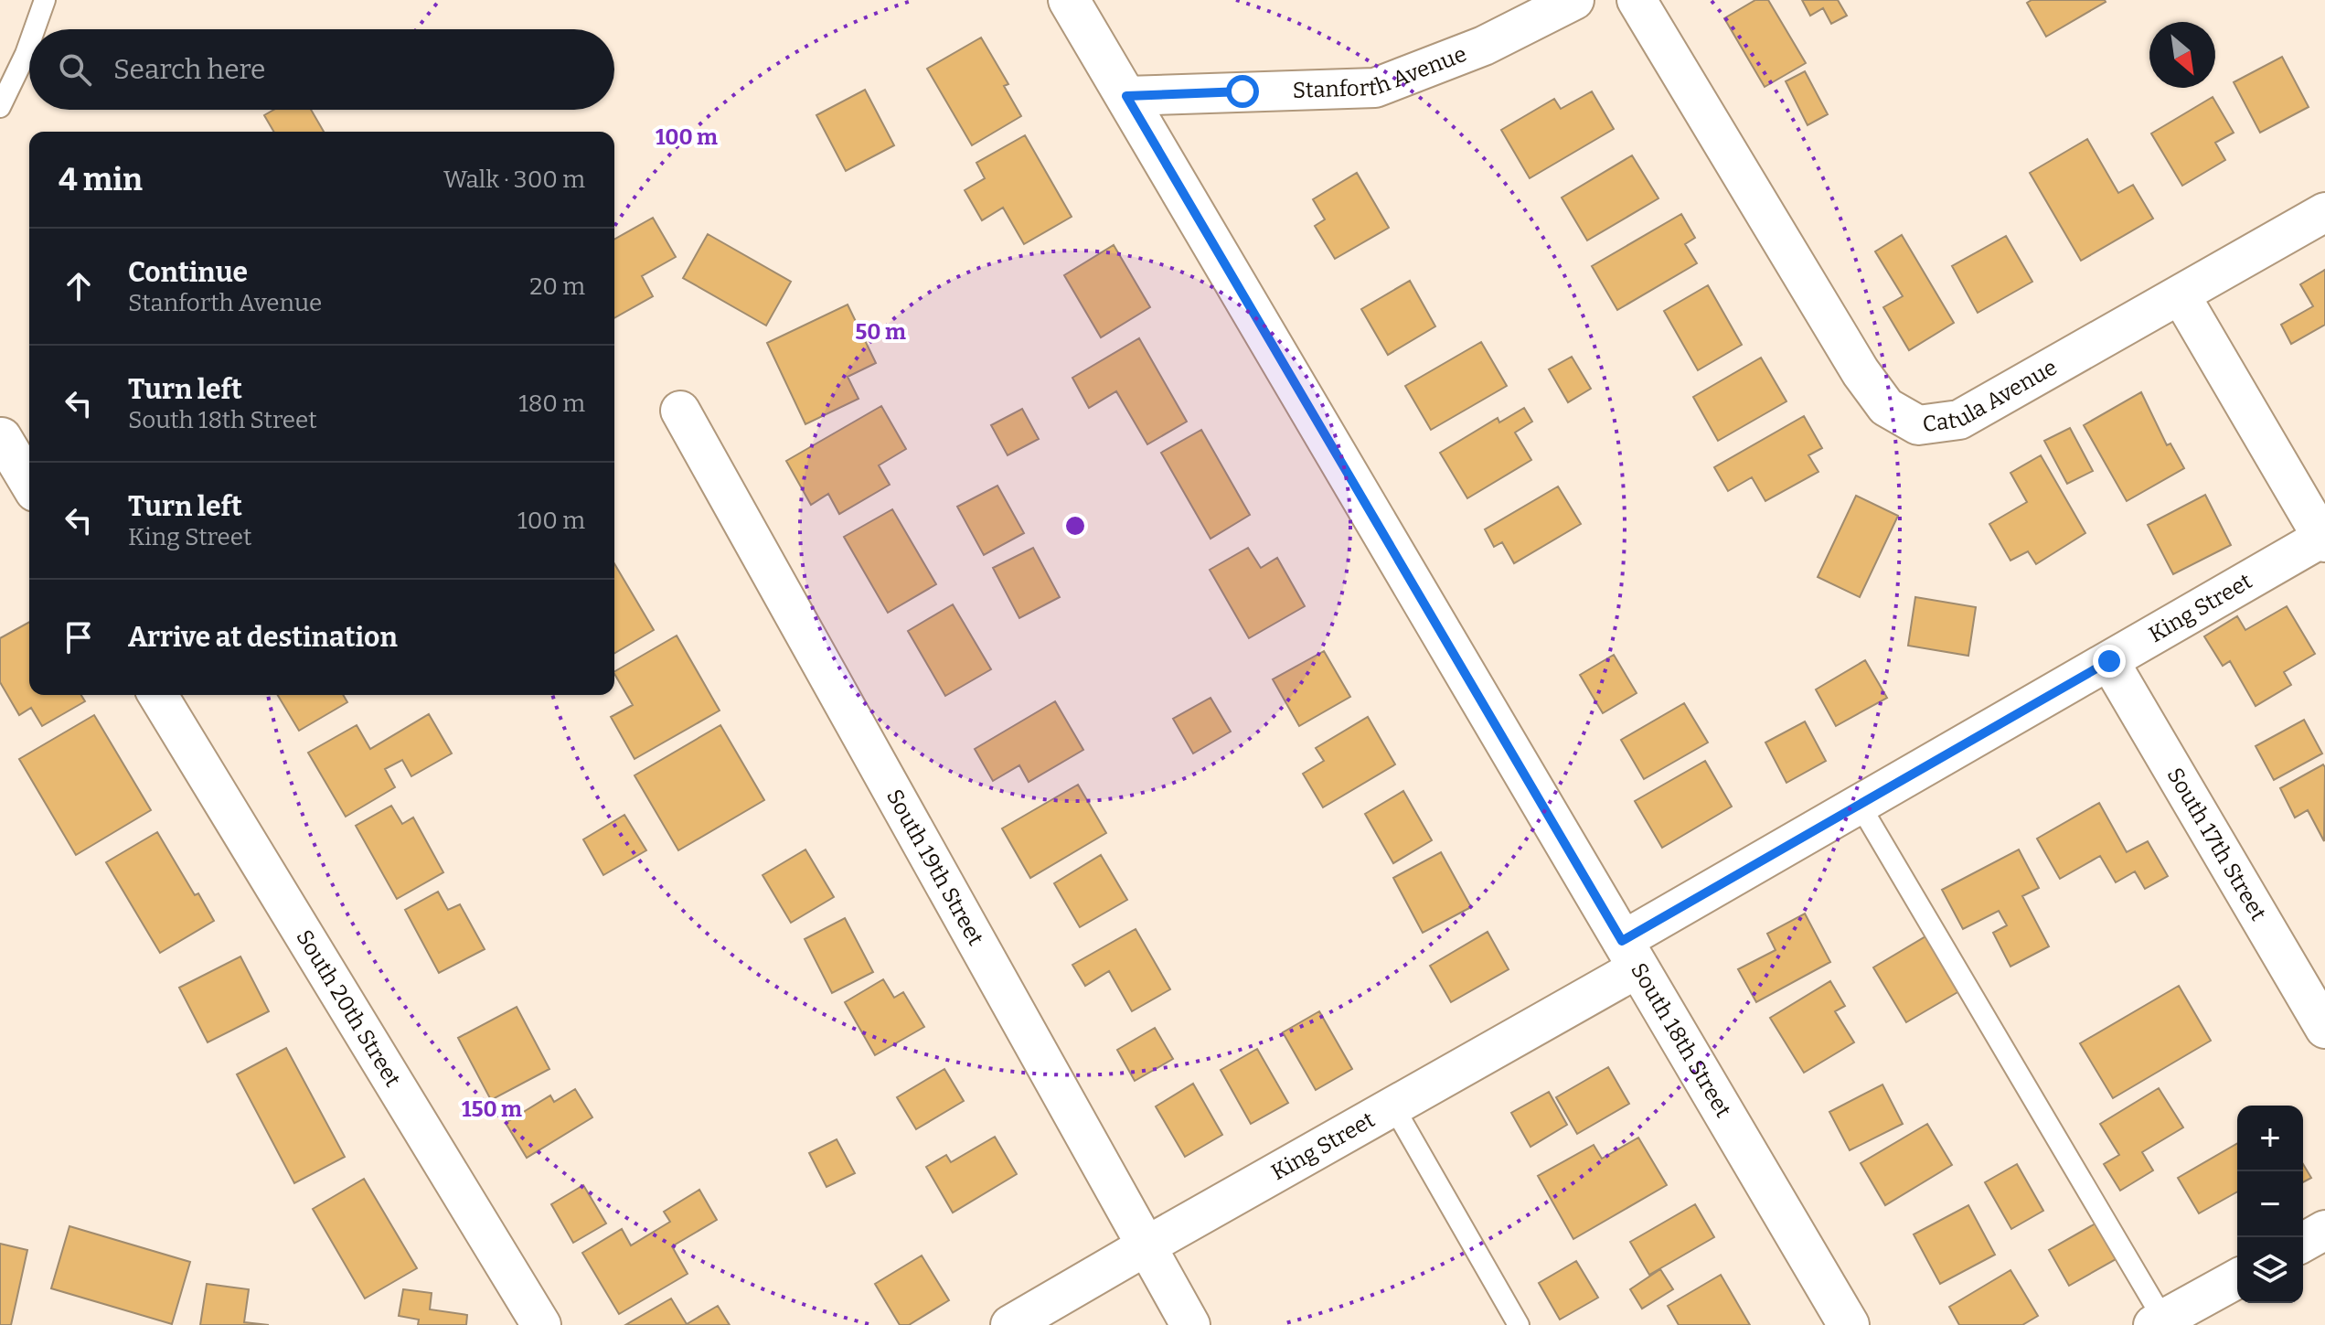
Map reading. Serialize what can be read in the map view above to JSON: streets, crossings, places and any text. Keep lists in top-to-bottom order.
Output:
{
  "streets": {
    "main road": ["South 18th Street"],
    "street": [
      "Stanforth Avenue",
      "Catula Avenue",
      "King Street",
      "South 17th Street",
      "South 19th Street",
      "South 20th Street"
    ]
  },
  "crossings": [
    ["Stanforth Avenue", "South 18th Street"],
    ["King Street", "South 17th Street"],
    ["King Street", "South 19th Street"],
    ["King Street", "South 18th Street"]
  ],
  "north": "bottom right",
  "page": {
    "search": "Search here",
    "heading": ["4 min", "Walk · 300 m"],
    "list": [
      ["Continue", "Stanforth Avenue", "20 m"],
      ["Turn left", "South 18th Street", "180 m"],
      ["Turn left", "King Street", "100 m"],
      "Arrive at destination"
    ],
    "map_buttons": ["+", "−"]
  },
  "rings": ["100 m", "50 m", "150 m"]
}
